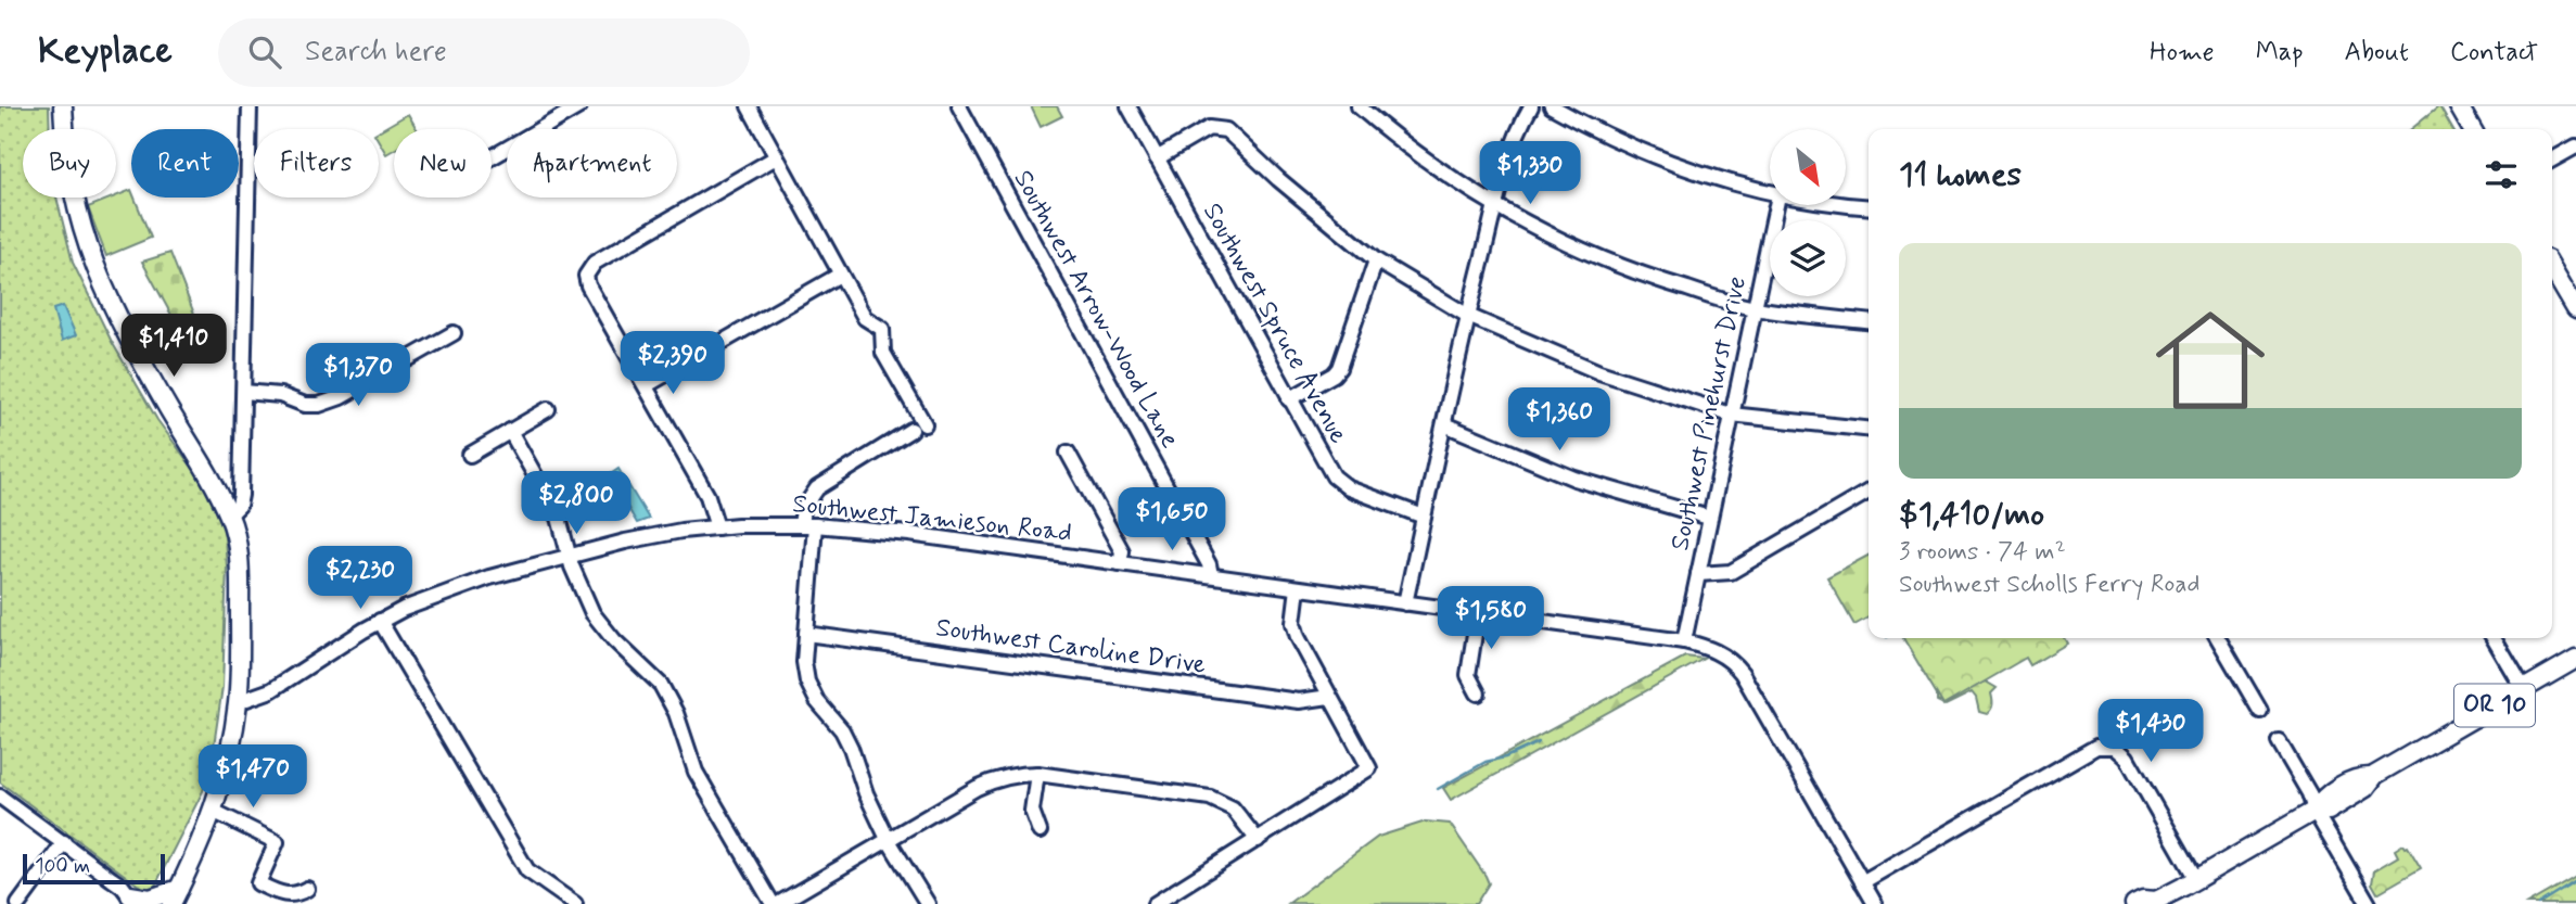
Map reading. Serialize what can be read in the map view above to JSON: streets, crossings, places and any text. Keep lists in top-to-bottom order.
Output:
{
  "streets": {
    "main road": ["OR 10"],
    "street": [
      "Southwest Arrow-Wood Lane",
      "Southwest Spruce Avenue",
      "Southwest Pinehurst Drive",
      "Southwest Jamieson Road",
      "Southwest Caroline Drive"
    ]
  },
  "crossings": [
    ["Southwest Arrow-Wood Lane", "Southwest Jamieson Road"],
    ["Southwest Pinehurst Drive", "Southwest Jamieson Road"]
  ],
  "scale_bar": "100 m",
  "north": "bottom right",
  "page": {
    "header": "Keyplace",
    "search": "Search here",
    "nav": [
      "Home",
      "Map",
      "About",
      "Contact"
    ],
    "chip": [
      "Buy",
      "Rent",
      "Filters",
      "New",
      "Apartment"
    ],
    "heading": "11 homes",
    "price": [
      "$1,330",
      "$1,410",
      "$2,390",
      "$1,370",
      "$1,360",
      "$2,800",
      "$1,650",
      "$2,230",
      "$1,580",
      "$1,430",
      "$1,470"
    ],
    "list": [
      {
        "name": "$1,410/mo",
        "note": "3 rooms · 74 m² · Southwest Scholls Ferry Road"
      }
    ],
    "scale": "100 m"
  }
}
